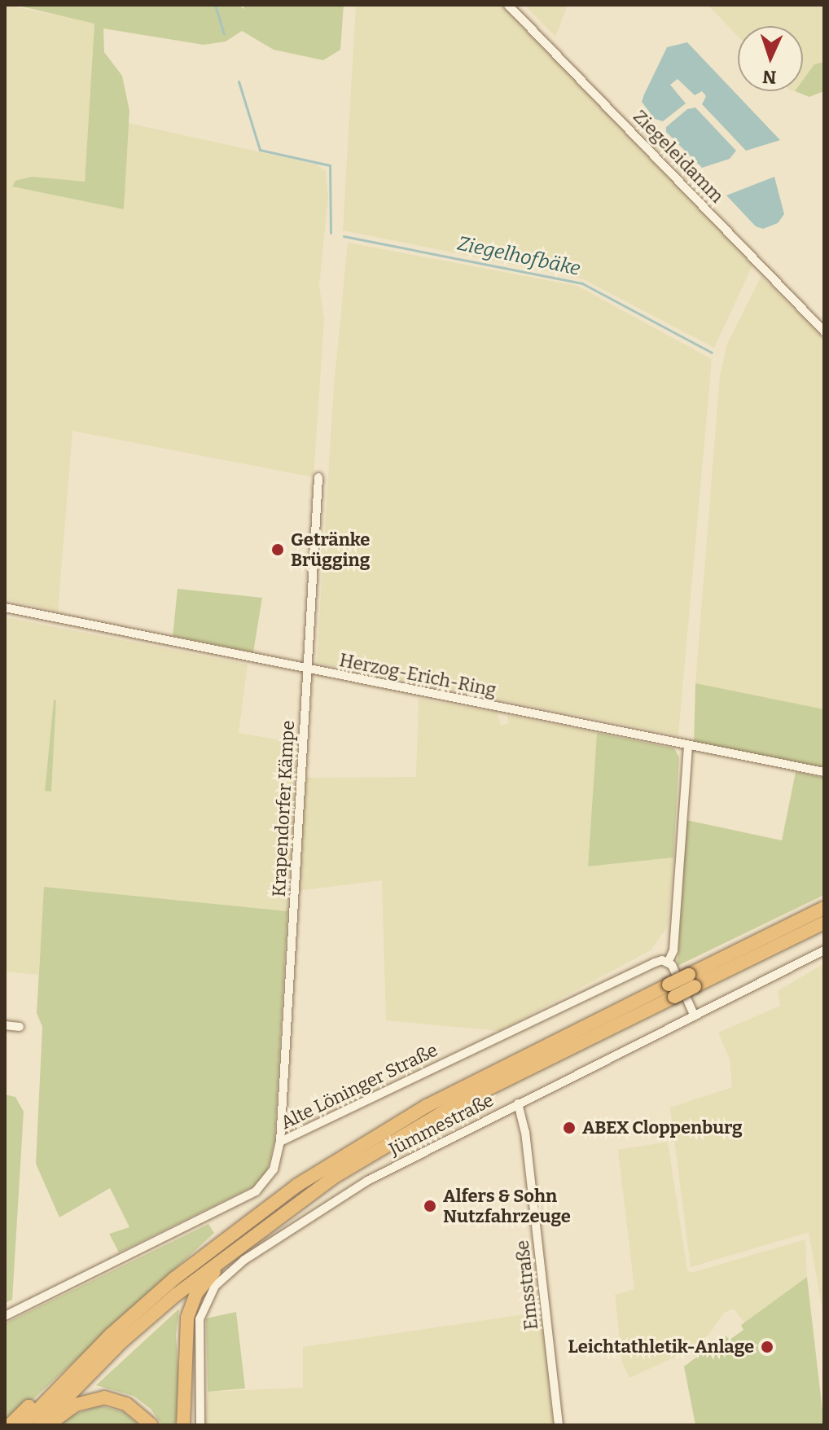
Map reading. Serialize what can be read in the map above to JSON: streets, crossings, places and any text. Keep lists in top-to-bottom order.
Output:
{
  "streets": {
    "street": [
      "Ziegeleidamm",
      "Herzog-Erich-Ring",
      "Krapendorfer Kämpe",
      "Alte Löninger Straße",
      "Jümmestraße",
      "Emsstraße"
    ]
  },
  "crossings": [
    ["Herzog-Erich-Ring", "Krapendorfer Kämpe"],
    ["Krapendorfer Kämpe", "Alte Löninger Straße"],
    ["Jümmestraße", "Emsstraße"]
  ],
  "water": ["Ziegelhofbäke"],
  "places": [
    "Getränke Brügging",
    "ABEX Cloppenburg",
    "Alfers & Sohn Nutzfahrzeuge",
    "Leichtathletik-Anlage"
  ],
  "north": "bottom"
}
